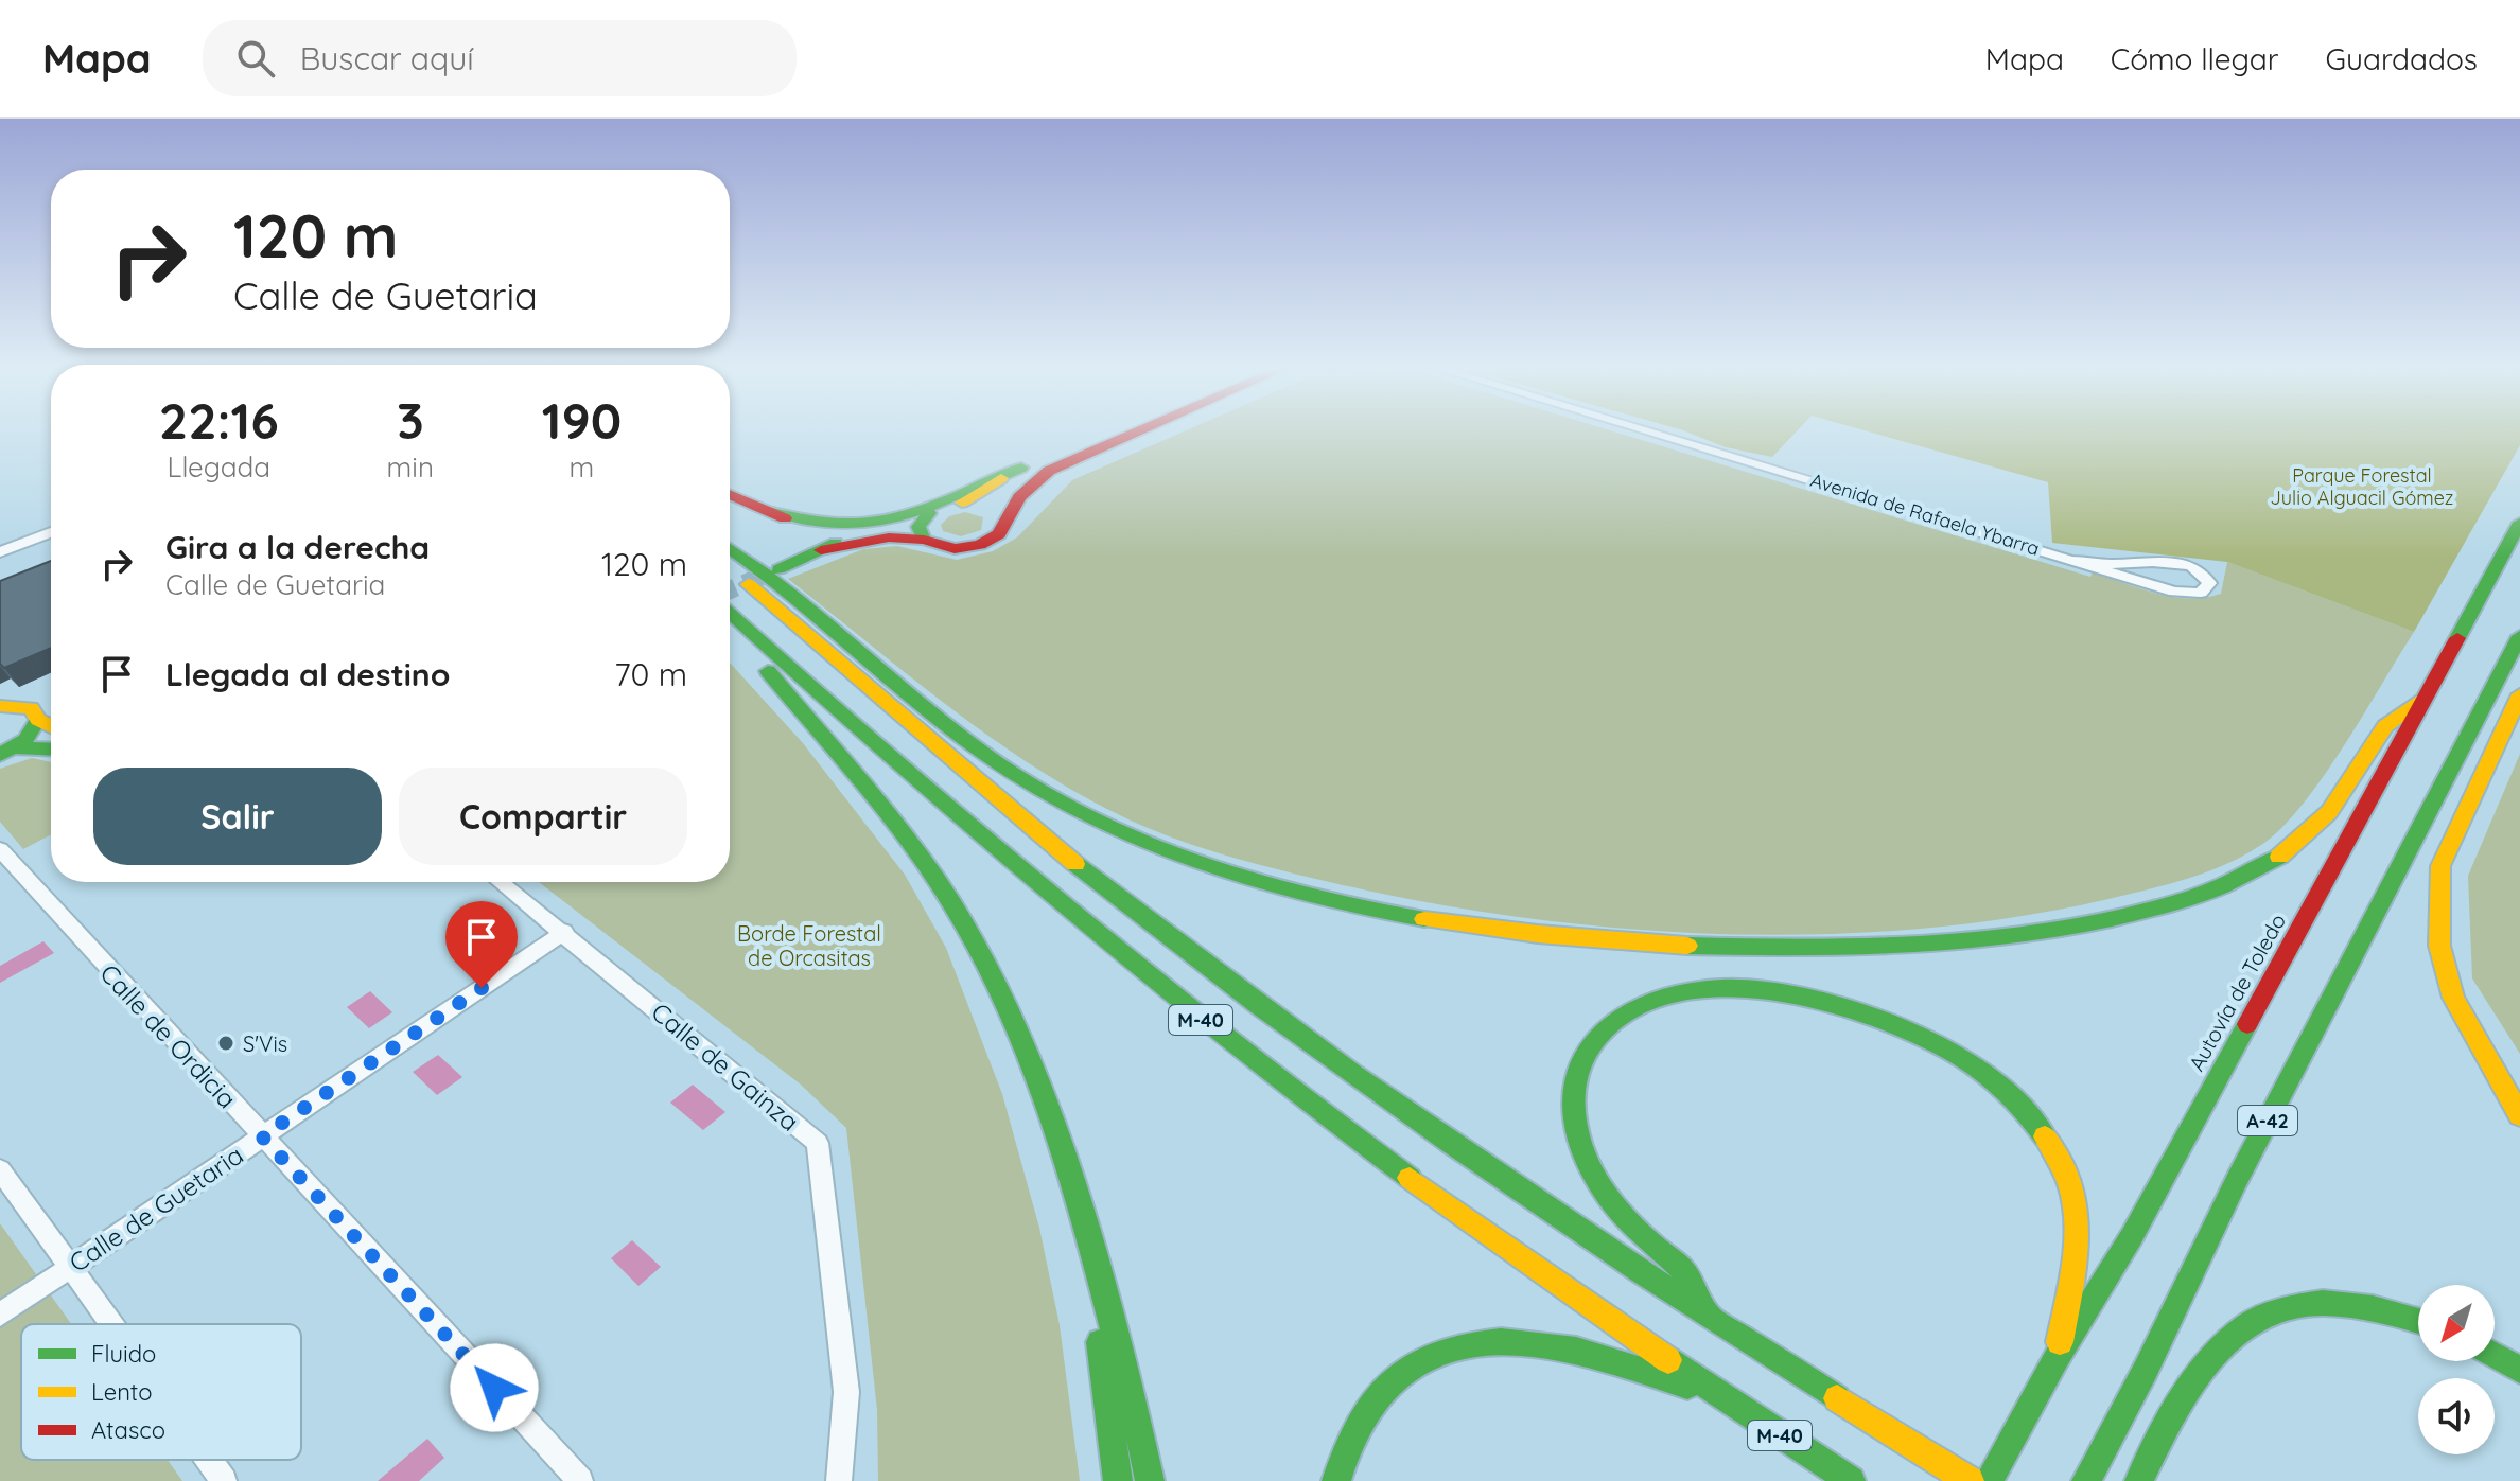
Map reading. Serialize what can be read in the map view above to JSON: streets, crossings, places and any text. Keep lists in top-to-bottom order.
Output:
{
  "streets": {
    "main road": ["Autovía de Toledo", "M-40", "A-42"],
    "street": [
      "Avenida de Rafaela Ybarra",
      "Calle de Ordicia",
      "Calle de Gainza",
      "Calle de Guetaria"
    ]
  },
  "crossings": [
    ["Calle de Ordicia", "Calle de Guetaria"],
    ["Calle de Gainza", "Calle de Guetaria"]
  ],
  "parks": ["Parque Forestal Julio Alguacil Gómez", "Borde Forestal de Orcasitas"],
  "places": ["S'Vis"],
  "legend": ["Fluido", "Lento", "Atasco"],
  "north": "bottom left",
  "page": {
    "header": "Mapa",
    "search": "Buscar aquí",
    "nav": ["Mapa", "Cómo llegar", "Guardados"],
    "turn": ["120 m", "Calle de Guetaria"],
    "eta": [
      "22:16",
      "Llegada",
      "3",
      "min",
      "190",
      "m"
    ],
    "list": [
      {
        "name": "Gira a la derecha",
        "note": "Calle de Guetaria",
        "value": "120 m"
      },
      {
        "name": "Llegada al destino",
        "value": "70 m"
      }
    ],
    "buttons": ["Salir", "Compartir"]
  }
}
